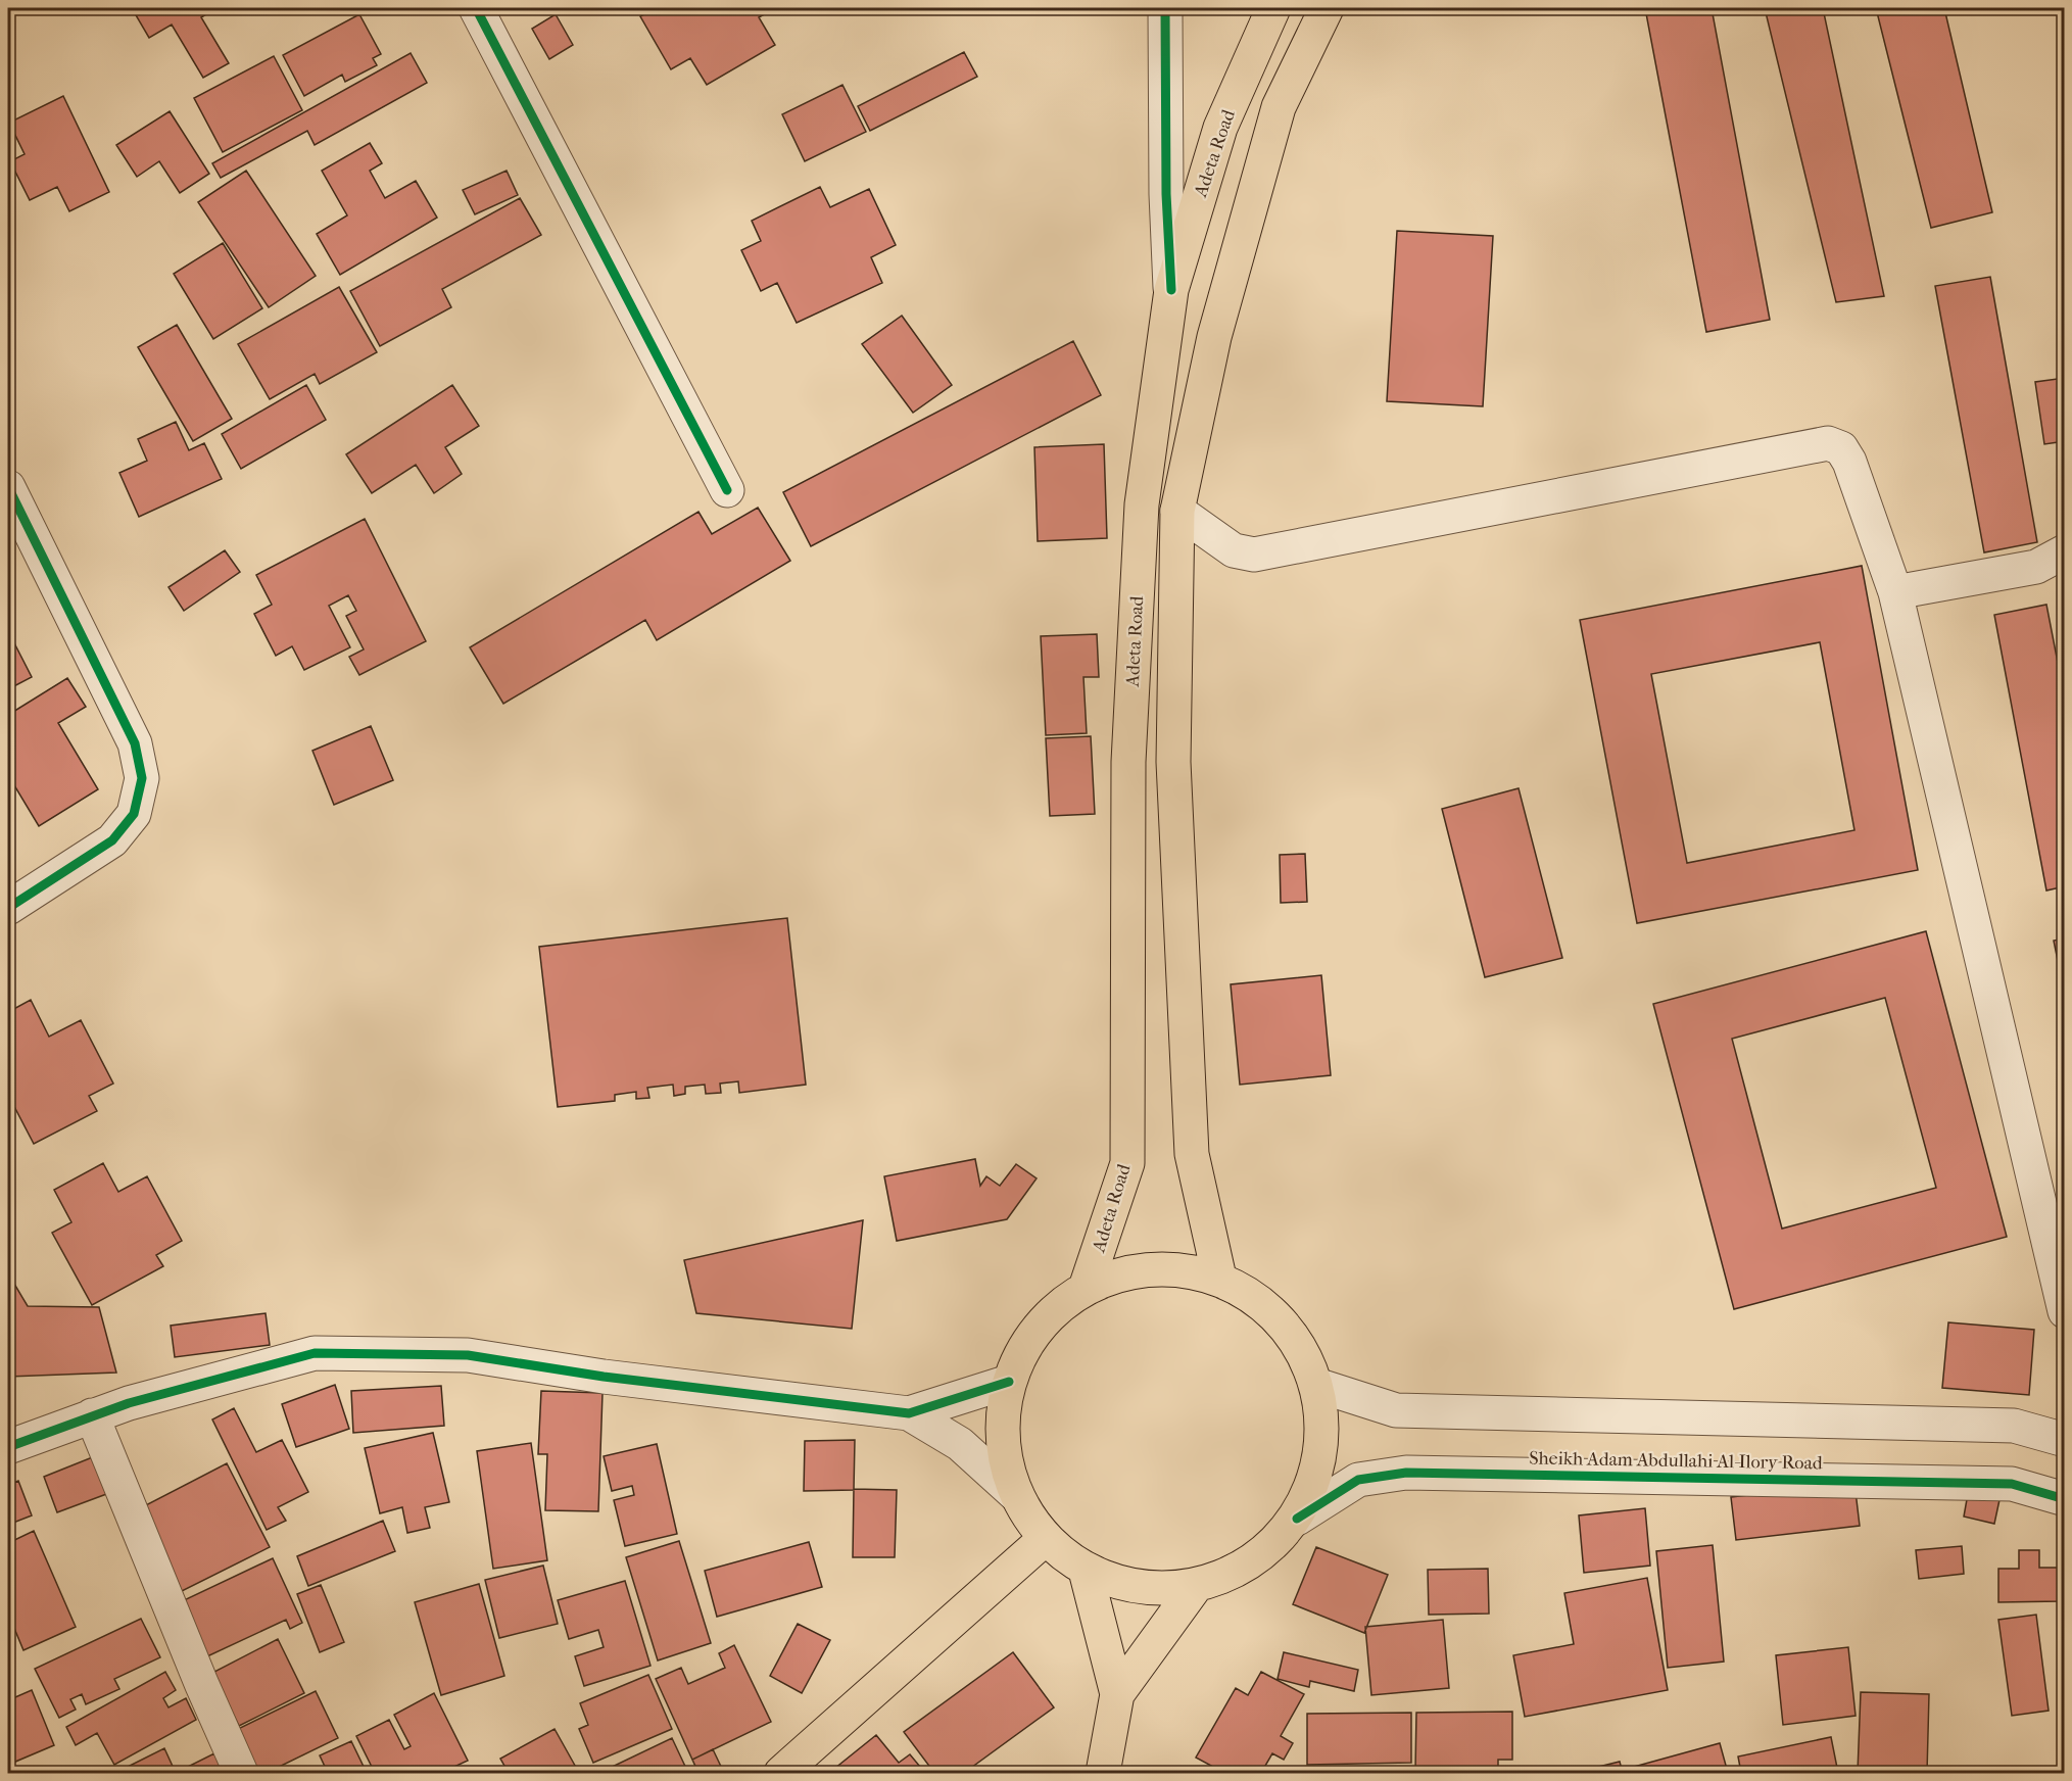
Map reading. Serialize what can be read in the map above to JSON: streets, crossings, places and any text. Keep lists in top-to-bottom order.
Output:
{
  "streets": {
    "main road": ["Adeta Road"],
    "street": ["Sheikh Adam Abdullahi Al-Ilory Road"]
  }
}
